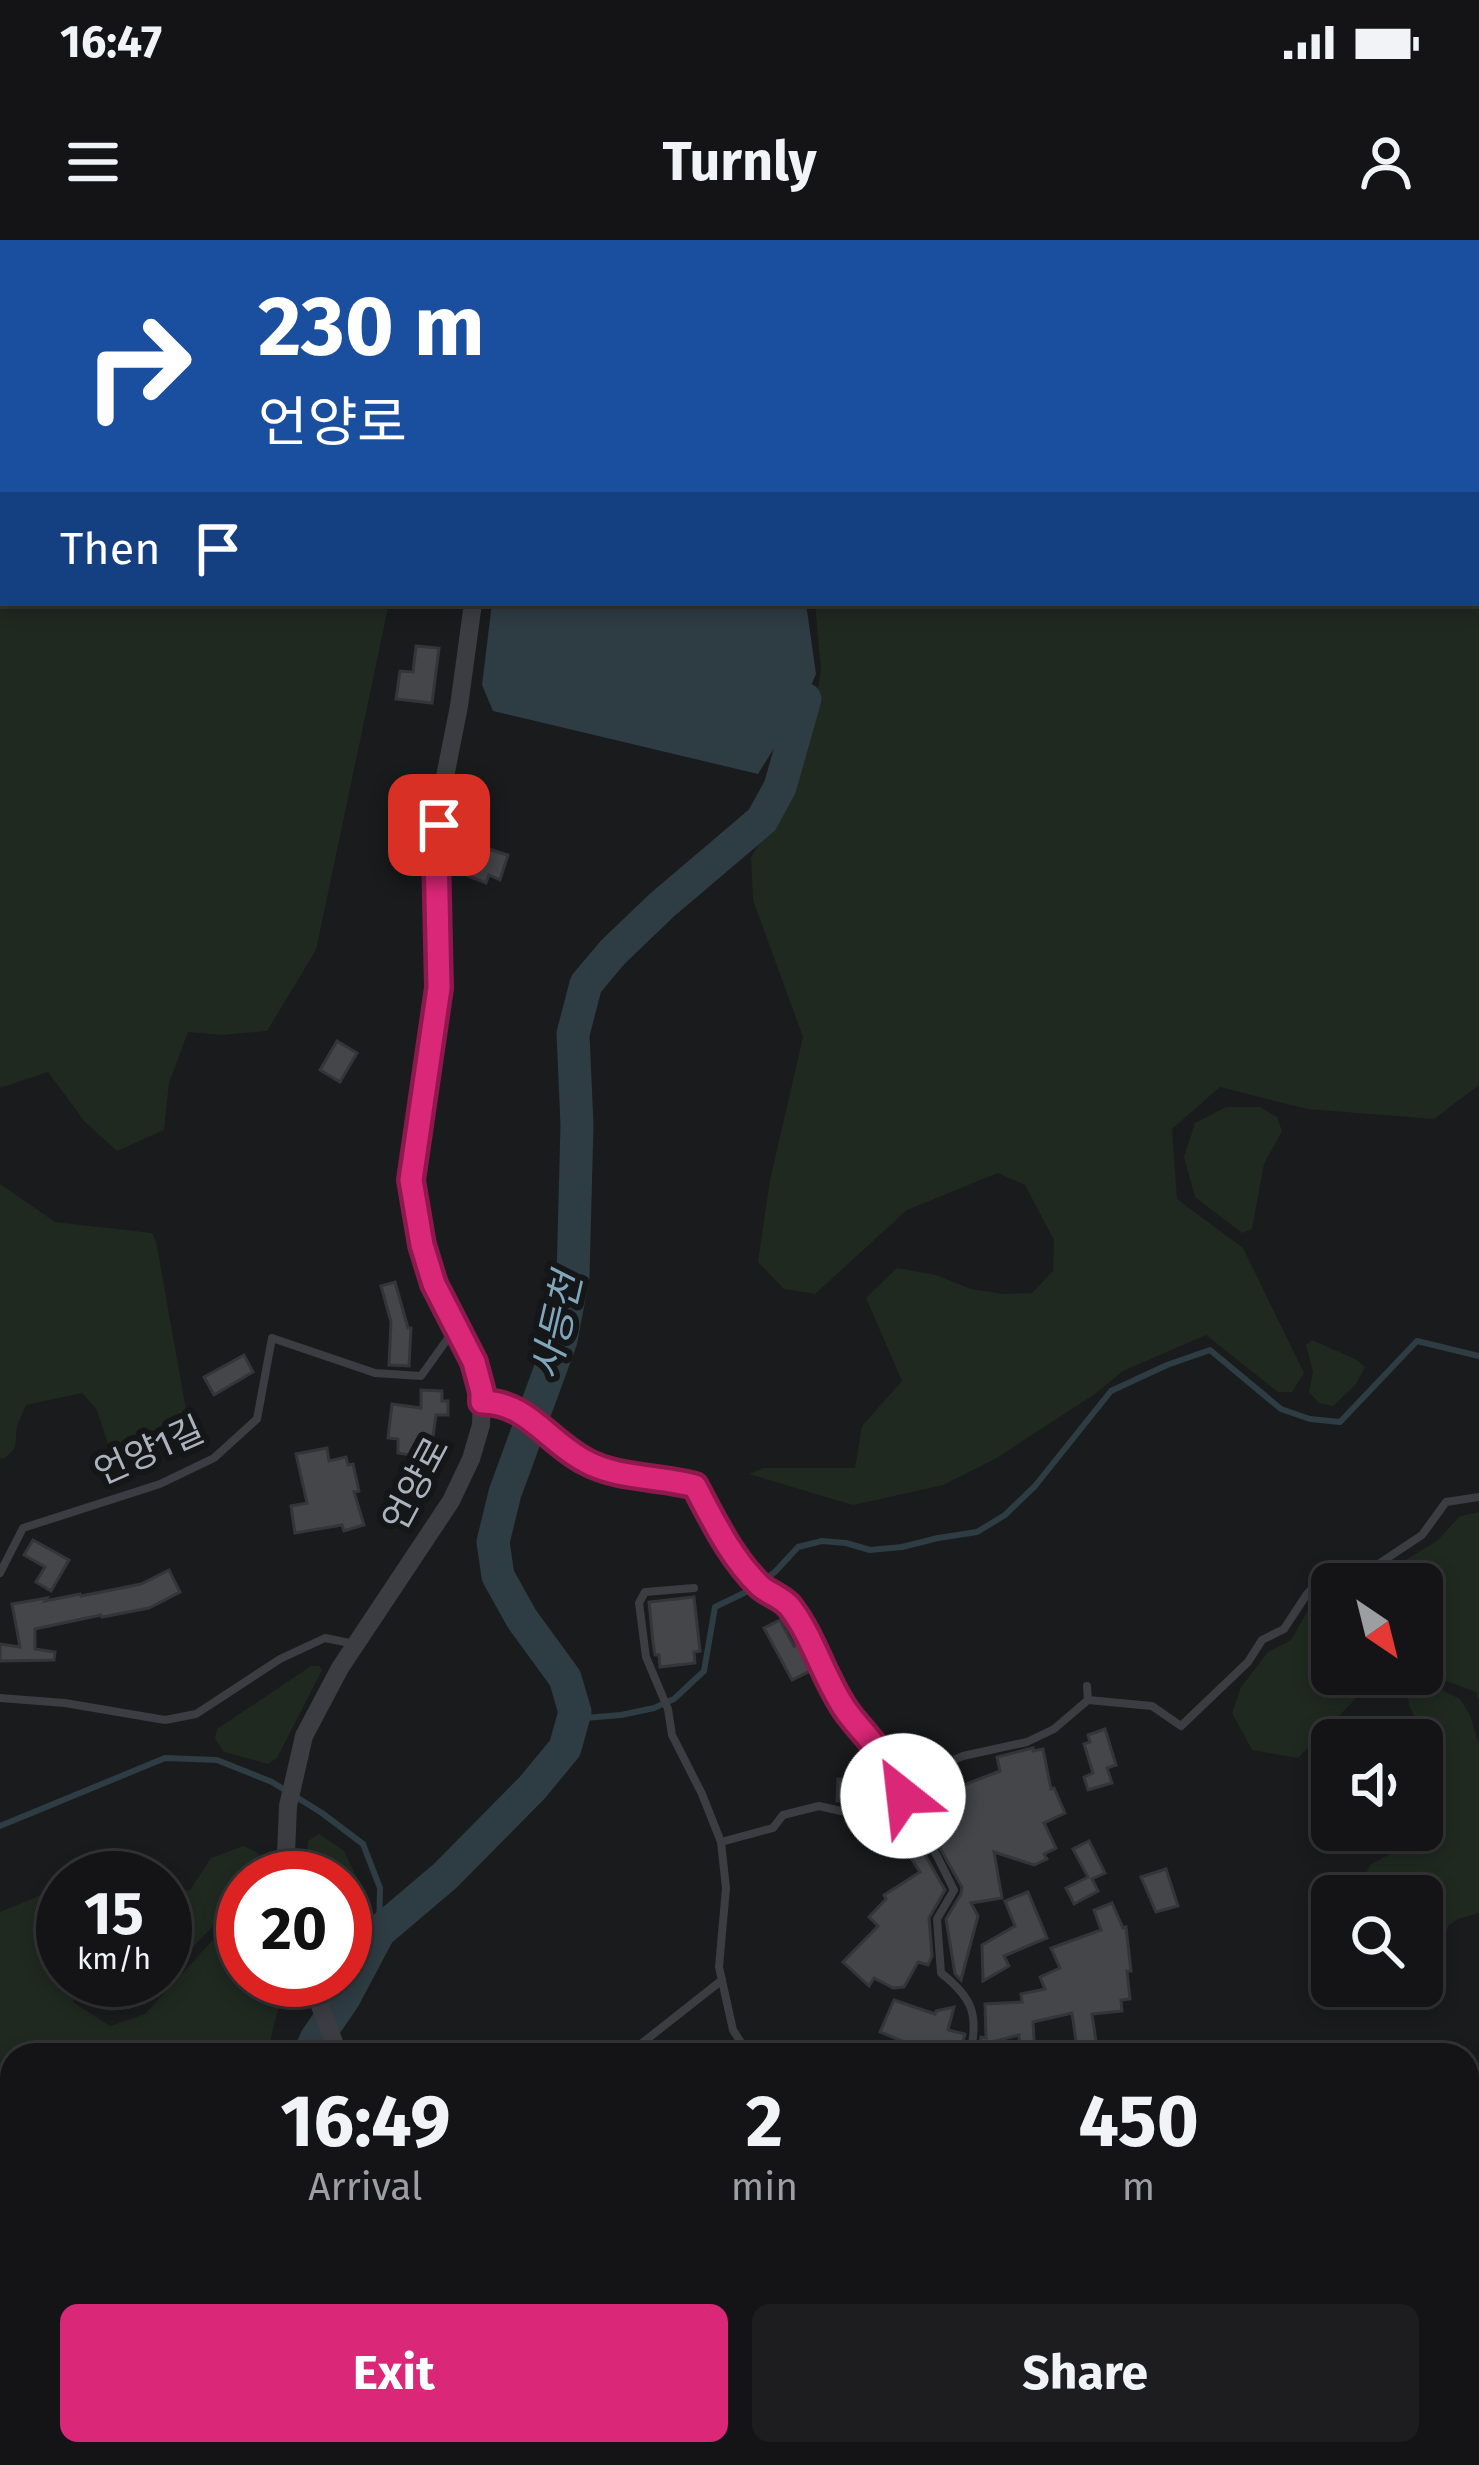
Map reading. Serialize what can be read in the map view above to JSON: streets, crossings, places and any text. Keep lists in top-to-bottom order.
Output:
{
  "streets": {
    "street": ["언양로"],
    "lane": ["언양1길"]
  },
  "crossings": [
    ["언양1길", "언양로"]
  ],
  "water": ["사등천"],
  "north": "bottom right",
  "page": {
    "status": "16:47",
    "header": "Turnly",
    "turn": ["230 m", "언양로"],
    "then": "Then",
    "speed": "15 km/h",
    "limit": "20",
    "eta": [
      "16:49",
      "Arrival",
      "2",
      "min",
      "450",
      "m"
    ],
    "buttons": ["Exit", "Share"]
  }
}
